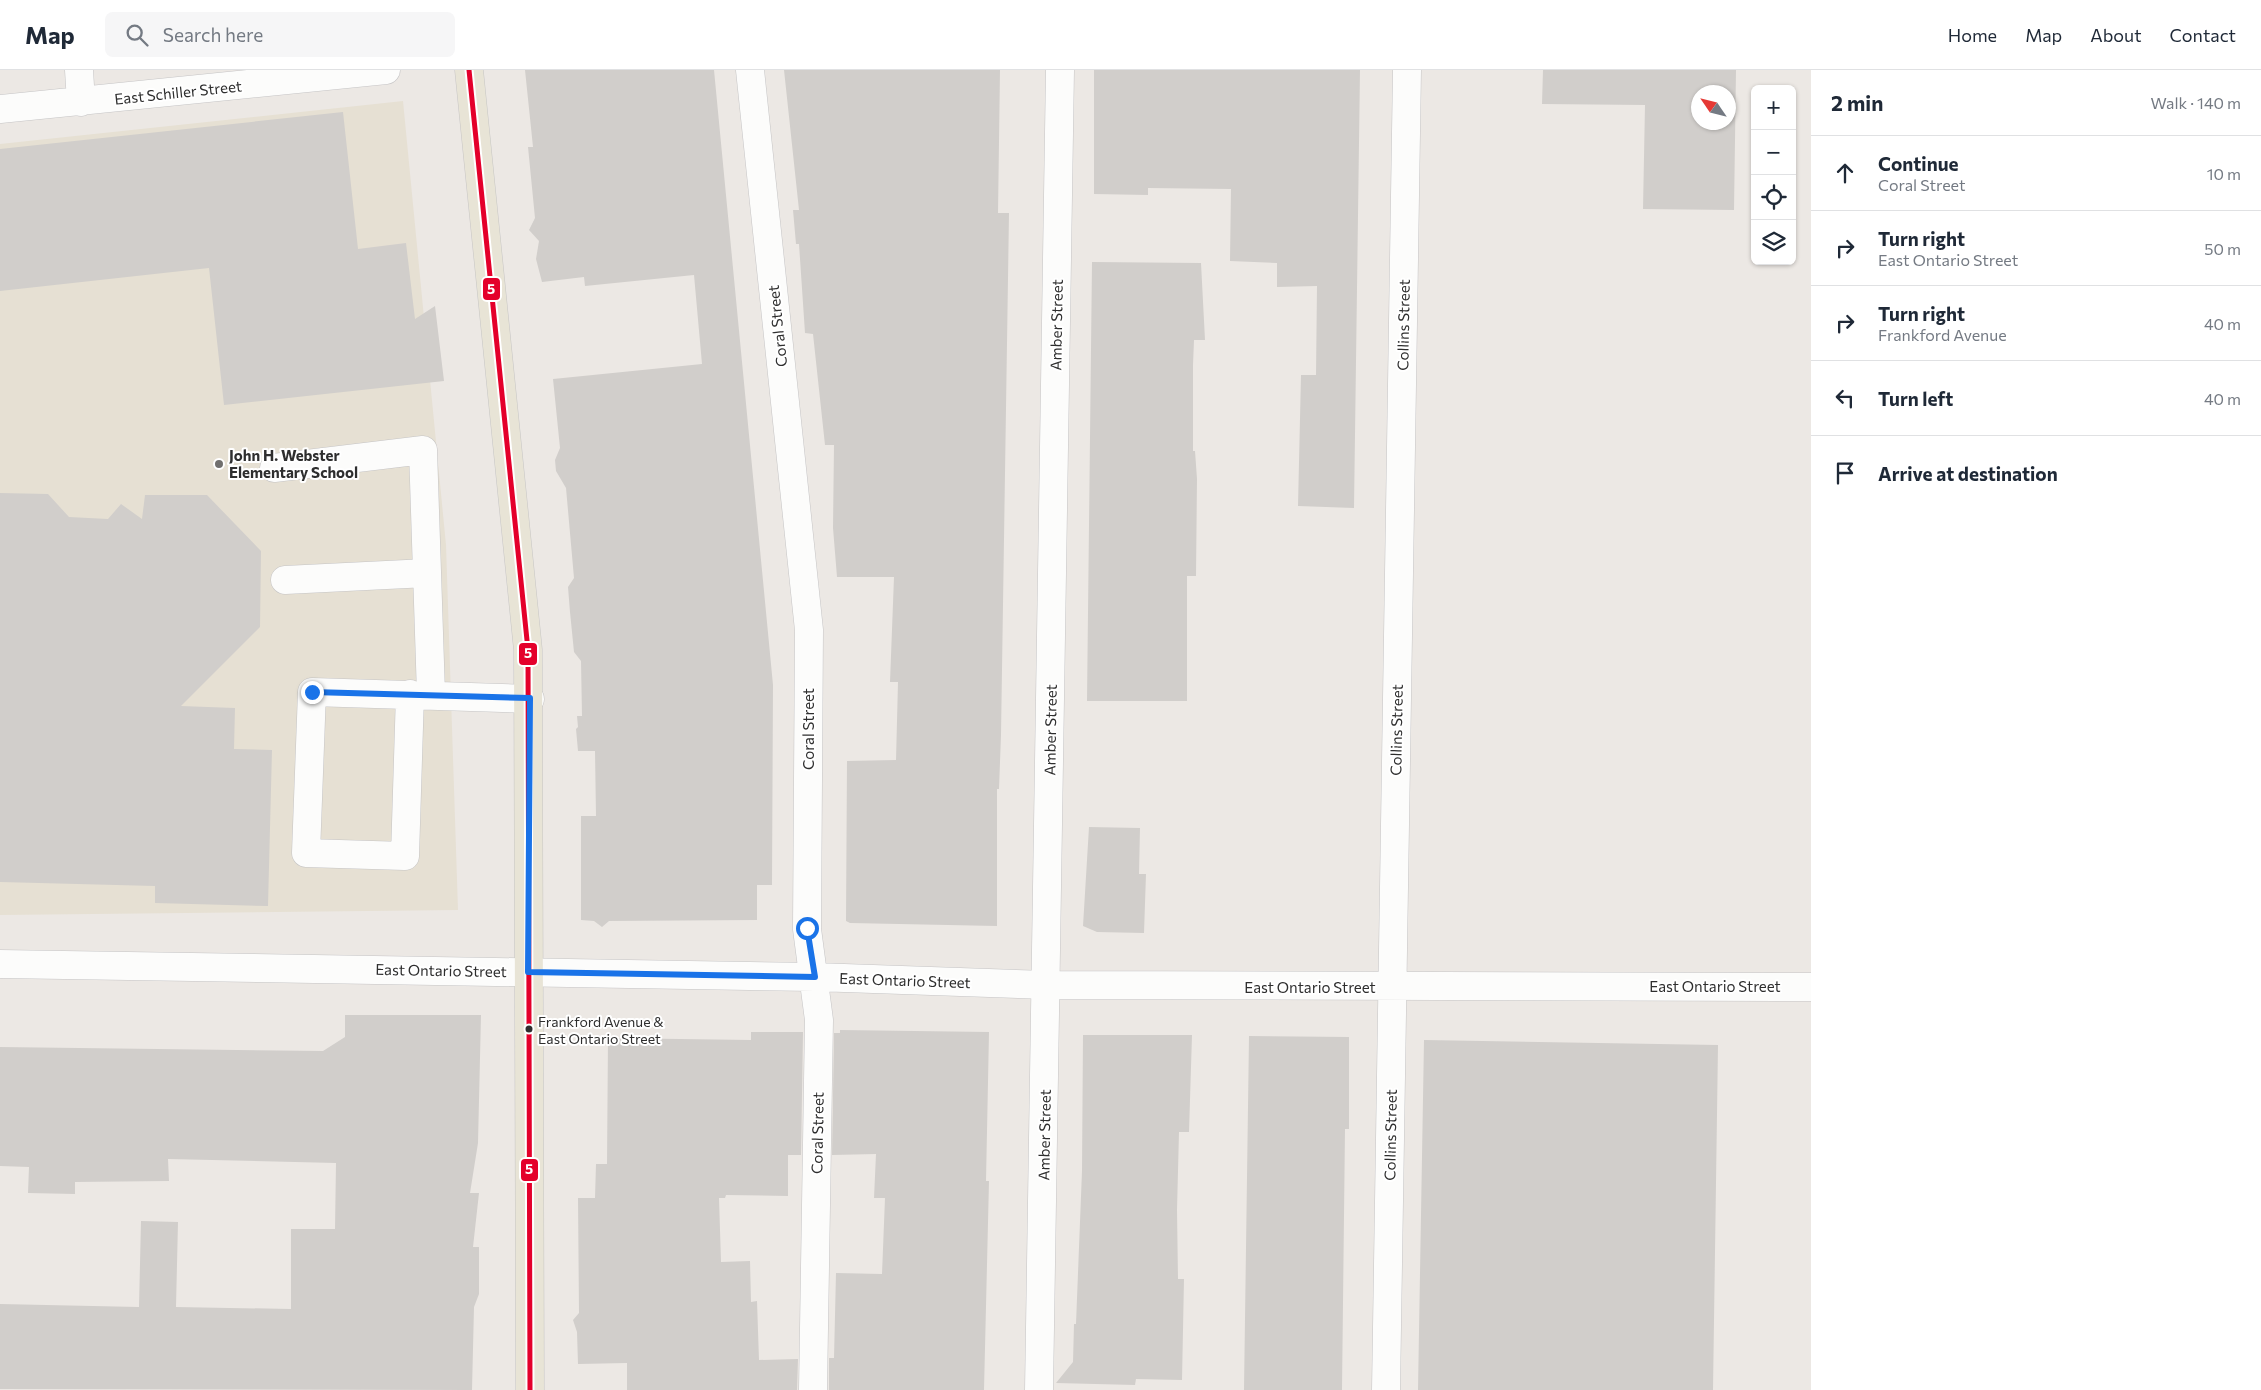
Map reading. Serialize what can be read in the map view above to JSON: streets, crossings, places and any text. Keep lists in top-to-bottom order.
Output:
{
  "streets": {
    "street": [
      "East Schiller Street",
      "Amber Street",
      "Collins Street",
      "Coral Street",
      "East Ontario Street"
    ]
  },
  "crossings": [
    ["Amber Street", "East Ontario Street"],
    ["Collins Street", "East Ontario Street"],
    ["Coral Street", "East Ontario Street"]
  ],
  "places": ["John H. Webster Elementary School", "Frankford Avenue & East Ontario Street"],
  "lines": ["transit line 5"],
  "north": "top left",
  "page": {
    "header": "Map",
    "search": "Search here",
    "nav": [
      "Home",
      "Map",
      "About",
      "Contact"
    ],
    "heading": ["2 min", "Walk · 140 m"],
    "map_buttons": ["+", "−"],
    "list": [
      ["Continue", "Coral Street", "10 m"],
      ["Turn right", "East Ontario Street", "50 m"],
      ["Turn right", "Frankford Avenue", "40 m"],
      ["Turn left", "40 m"],
      "Arrive at destination"
    ]
  }
}
